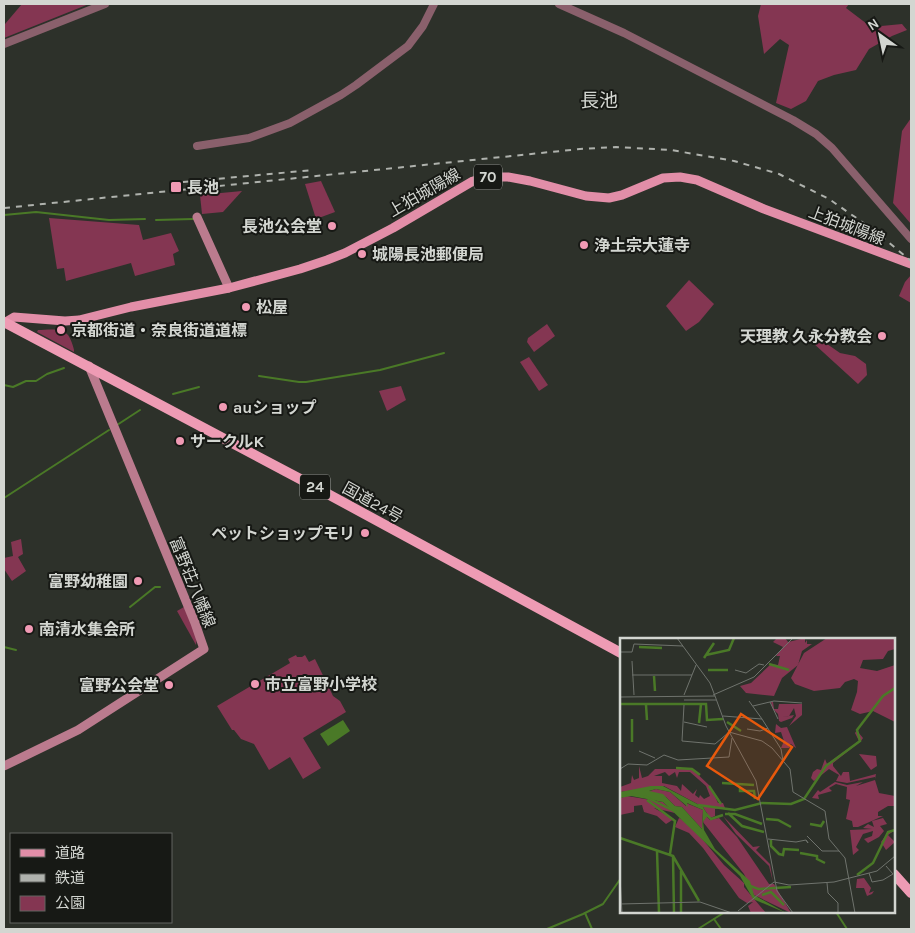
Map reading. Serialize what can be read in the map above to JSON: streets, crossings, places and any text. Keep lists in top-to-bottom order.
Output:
{
  "streets": {
    "highway": ["24", "国道24号"],
    "main road": ["70", "上狛城陽線", "富野荘八幡線"]
  },
  "crossings": [
    ["上狛城陽線", "国道24号"],
    ["国道24号", "富野荘八幡線"]
  ],
  "districts": ["長池"],
  "places": {
    "transit": ["長池"],
    "other": [
      "長池公会堂",
      "浄土宗大蓮寺",
      "城陽長池郵便局",
      "松屋",
      "京都街道・奈良街道道標",
      "天理教 久永分教会",
      "auショップ",
      "サークルK",
      "ペットショップモリ",
      "富野幼稚園",
      "南清水集会所",
      "市立富野小学校",
      "富野公会堂"
    ]
  },
  "legend": ["道路", "鉄道", "公園"],
  "north": "top left"
}
